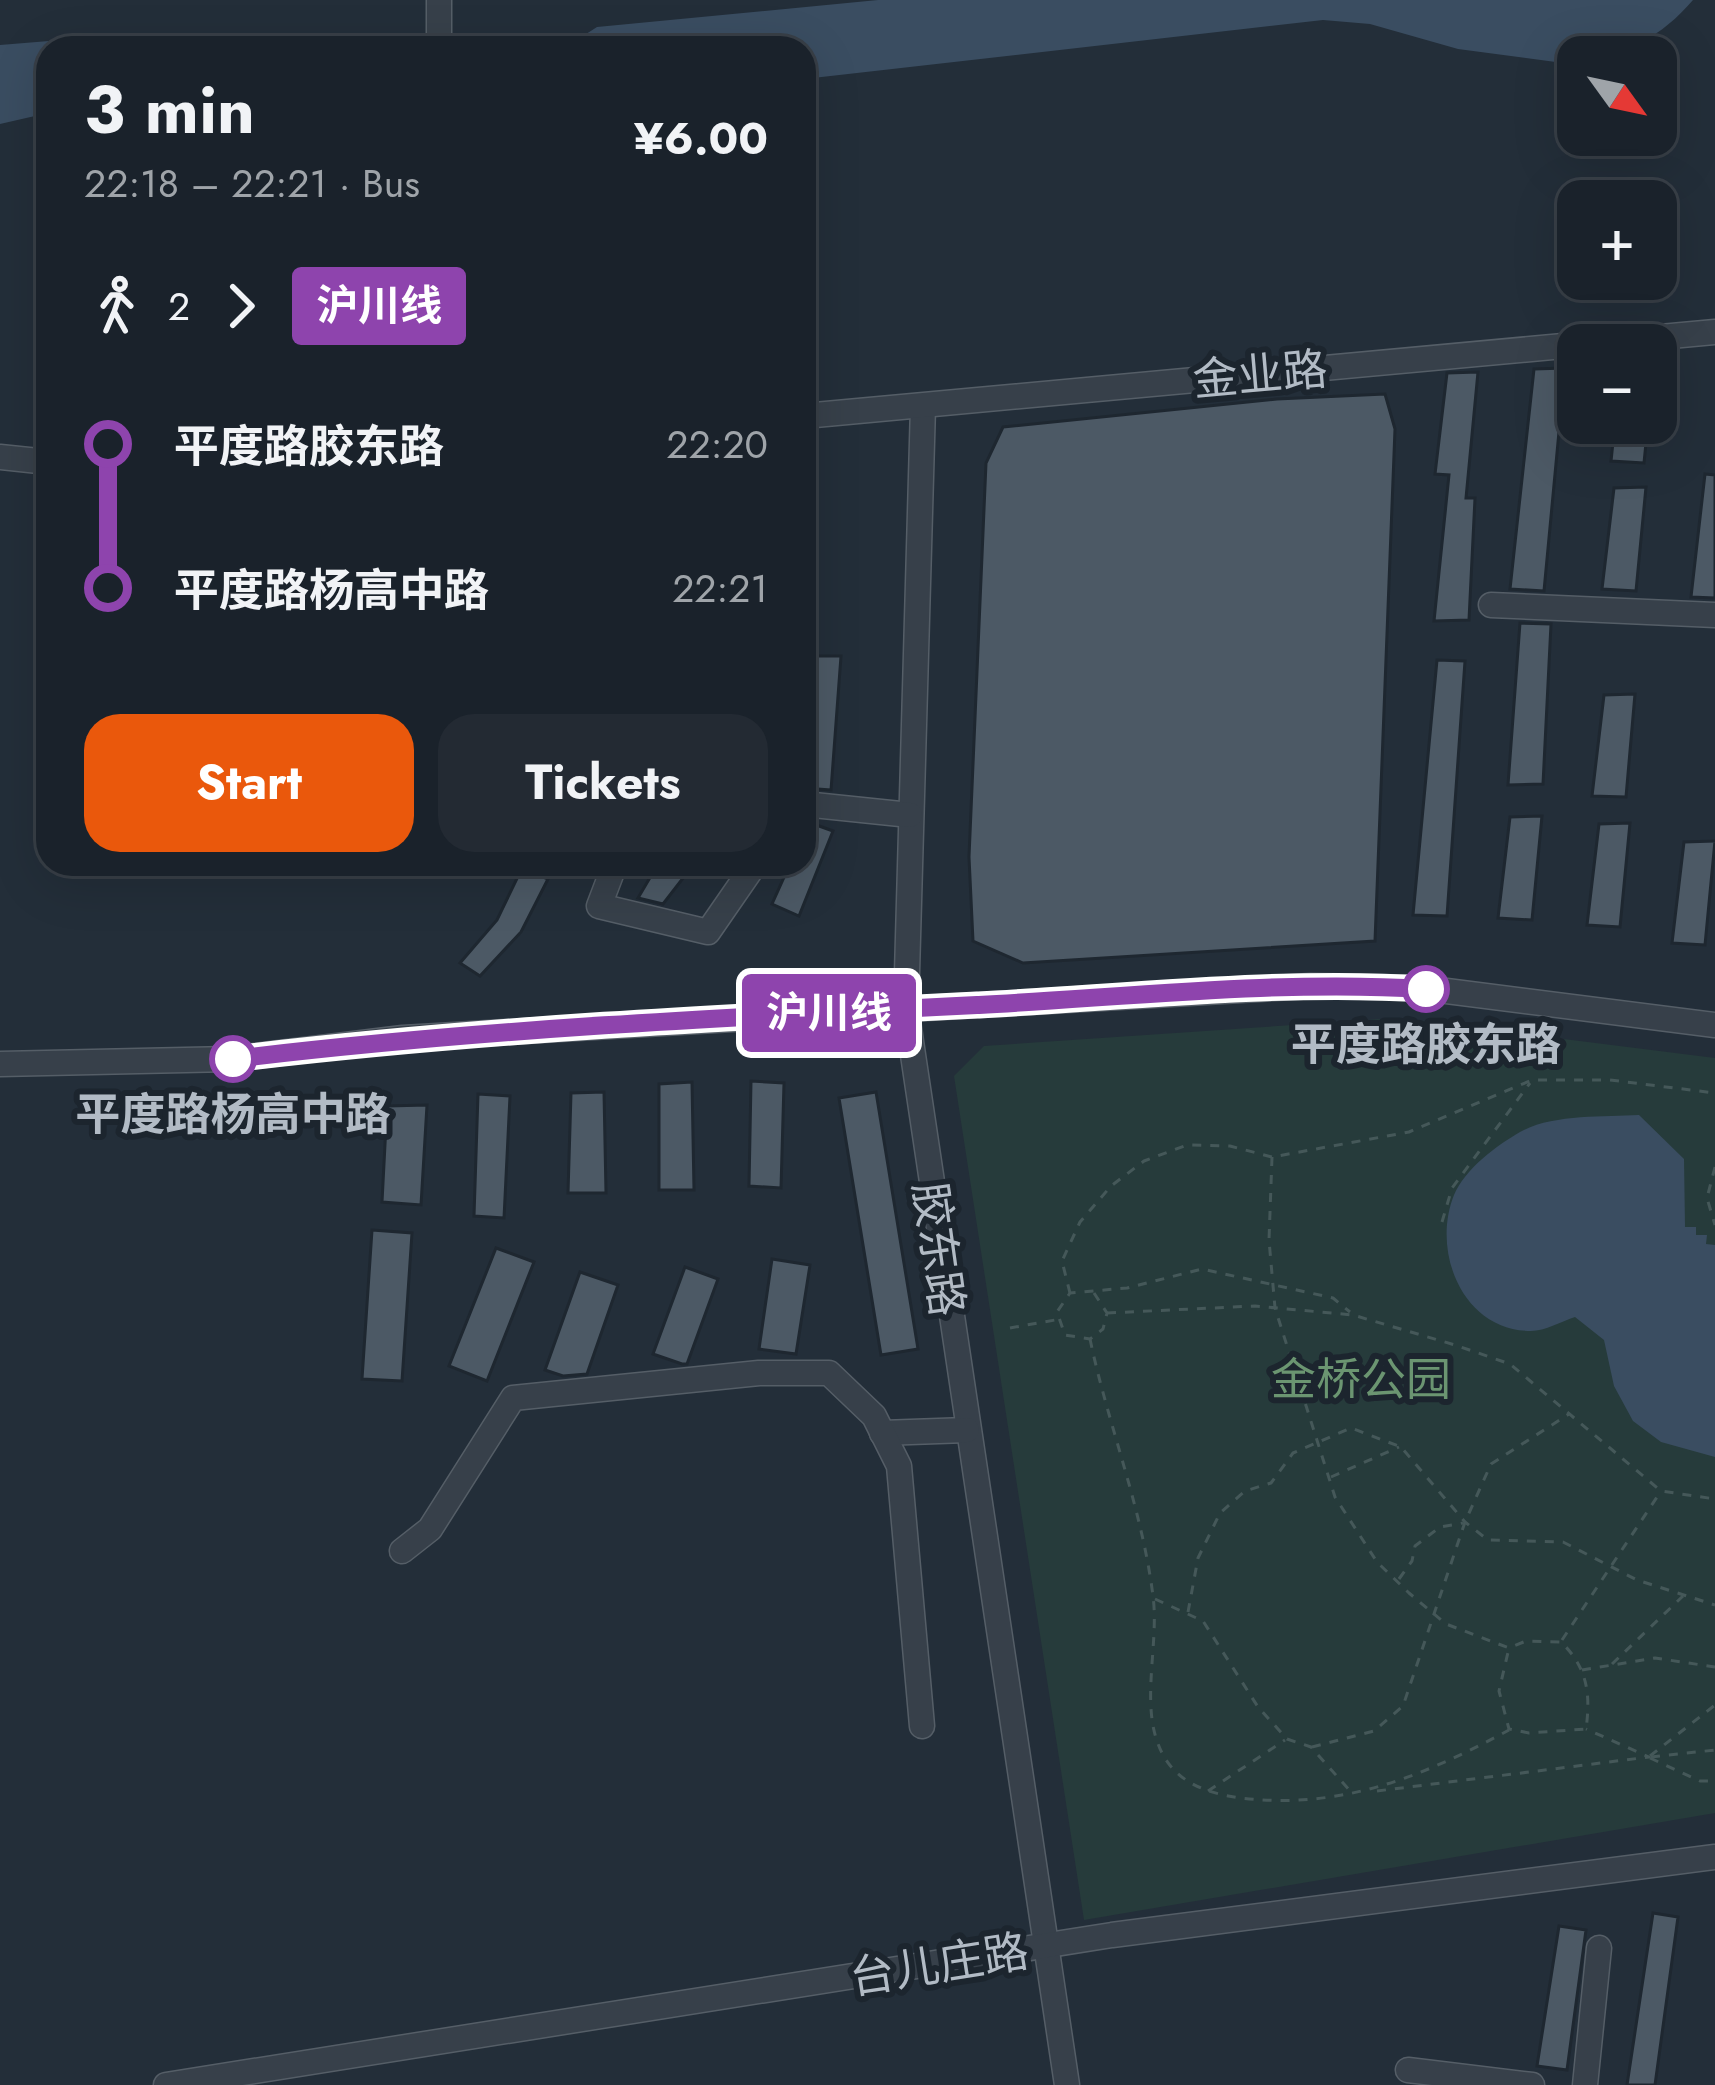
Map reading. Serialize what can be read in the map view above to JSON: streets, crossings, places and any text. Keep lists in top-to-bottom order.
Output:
{
  "streets": {
    "street": ["金业路", "胶东路", "台儿庄路"]
  },
  "crossings": [
    ["金业路", "胶东路"],
    ["胶东路", "台儿庄路"]
  ],
  "parks": ["金桥公园"],
  "places": ["平度路胶东路", "平度路杨高中路"],
  "lines": ["bus line 沪川线"],
  "north": "bottom right",
  "page": {
    "on_map": "沪川线",
    "map_buttons": ["+", "−"],
    "heading": ["3 min", "22:18 – 22:21 · Bus", "¥6.00"],
    "legs": ["2", "沪川线"],
    "list": [
      {
        "name": "平度路胶东路",
        "value": "22:20"
      },
      {
        "name": "平度路杨高中路",
        "value": "22:21"
      }
    ],
    "buttons": ["Start", "Tickets"]
  }
}
